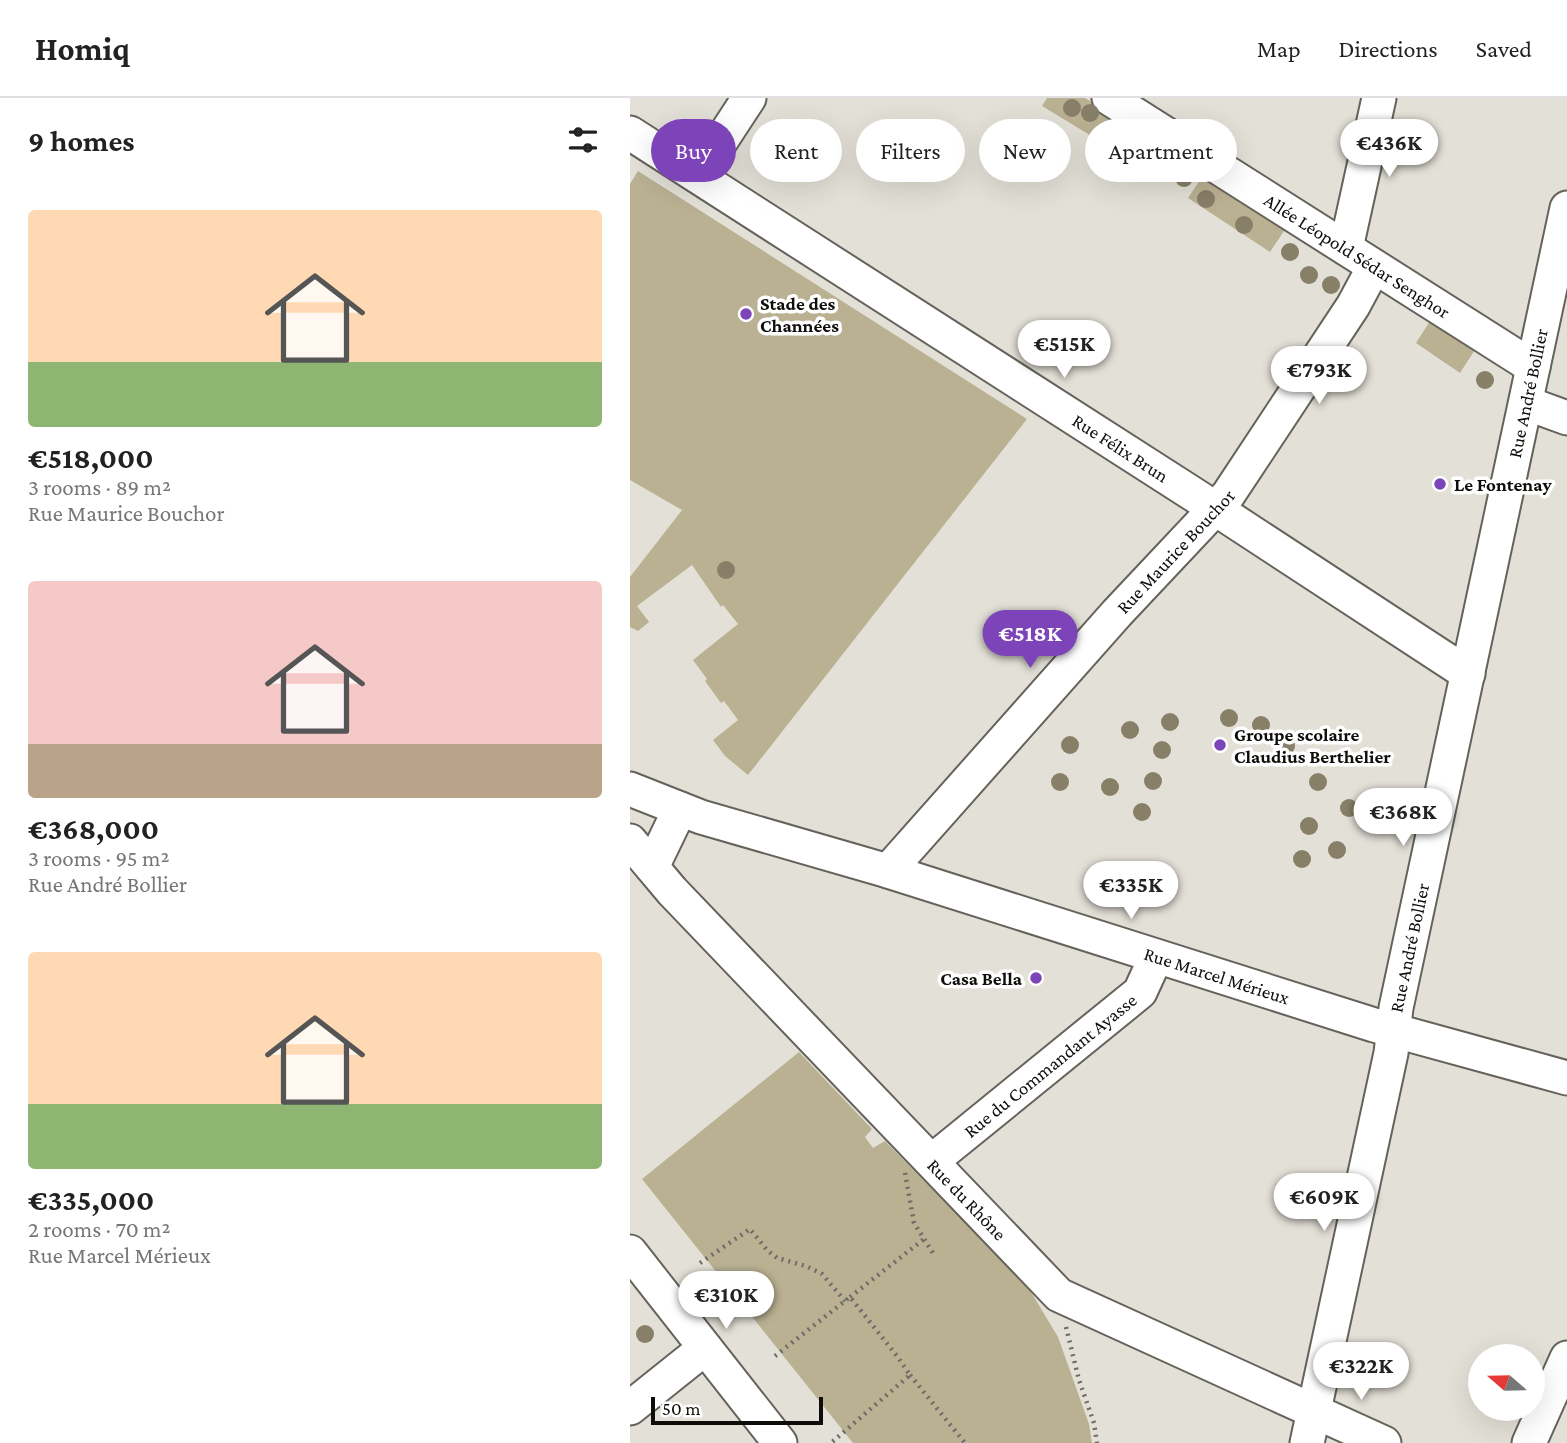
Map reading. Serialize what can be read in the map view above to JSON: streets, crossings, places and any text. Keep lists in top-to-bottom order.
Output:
{
  "streets": {
    "street": [
      "Allée Léopold Sédar Senghor",
      "Rue André Bollier",
      "Rue Félix Brun",
      "Rue Maurice Bouchor",
      "Rue Marcel Mérieux",
      "Rue du Commandant Ayasse",
      "Rue du Rhône"
    ]
  },
  "crossings": [
    ["Allée Léopold Sédar Senghor", "Rue André Bollier"],
    ["Allée Léopold Sédar Senghor", "Rue Maurice Bouchor"],
    ["Rue André Bollier", "Rue Félix Brun"],
    ["Rue André Bollier", "Rue Marcel Mérieux"],
    ["Rue André Bollier", "Rue du Rhône"],
    ["Rue Félix Brun", "Rue Maurice Bouchor"],
    ["Rue Maurice Bouchor", "Rue Marcel Mérieux"],
    ["Rue Marcel Mérieux", "Rue du Commandant Ayasse"],
    ["Rue du Commandant Ayasse", "Rue du Rhône"]
  ],
  "places": [
    "Stade des Channées",
    "Le Fontenay",
    "Groupe scolaire Claudius Berthelier",
    "Casa Bella"
  ],
  "scale_bar": "50 m",
  "north": "left",
  "page": {
    "header": "Homiq",
    "nav": ["Map", "Directions", "Saved"],
    "heading": "9 homes",
    "price": [
      "€436K",
      "€515K",
      "€793K",
      "€518K",
      "€368K",
      "€335K",
      "€609K",
      "€310K",
      "€322K"
    ],
    "chip": [
      "Buy",
      "Rent",
      "Filters",
      "New",
      "Apartment"
    ],
    "list": [
      {
        "name": "€518,000",
        "note": "3 rooms · 89 m² · Rue Maurice Bouchor"
      },
      {
        "name": "€368,000",
        "note": "3 rooms · 95 m² · Rue André Bollier"
      },
      {
        "name": "€335,000",
        "note": "2 rooms · 70 m² · Rue Marcel Mérieux"
      }
    ],
    "scale": "50 m"
  }
}
